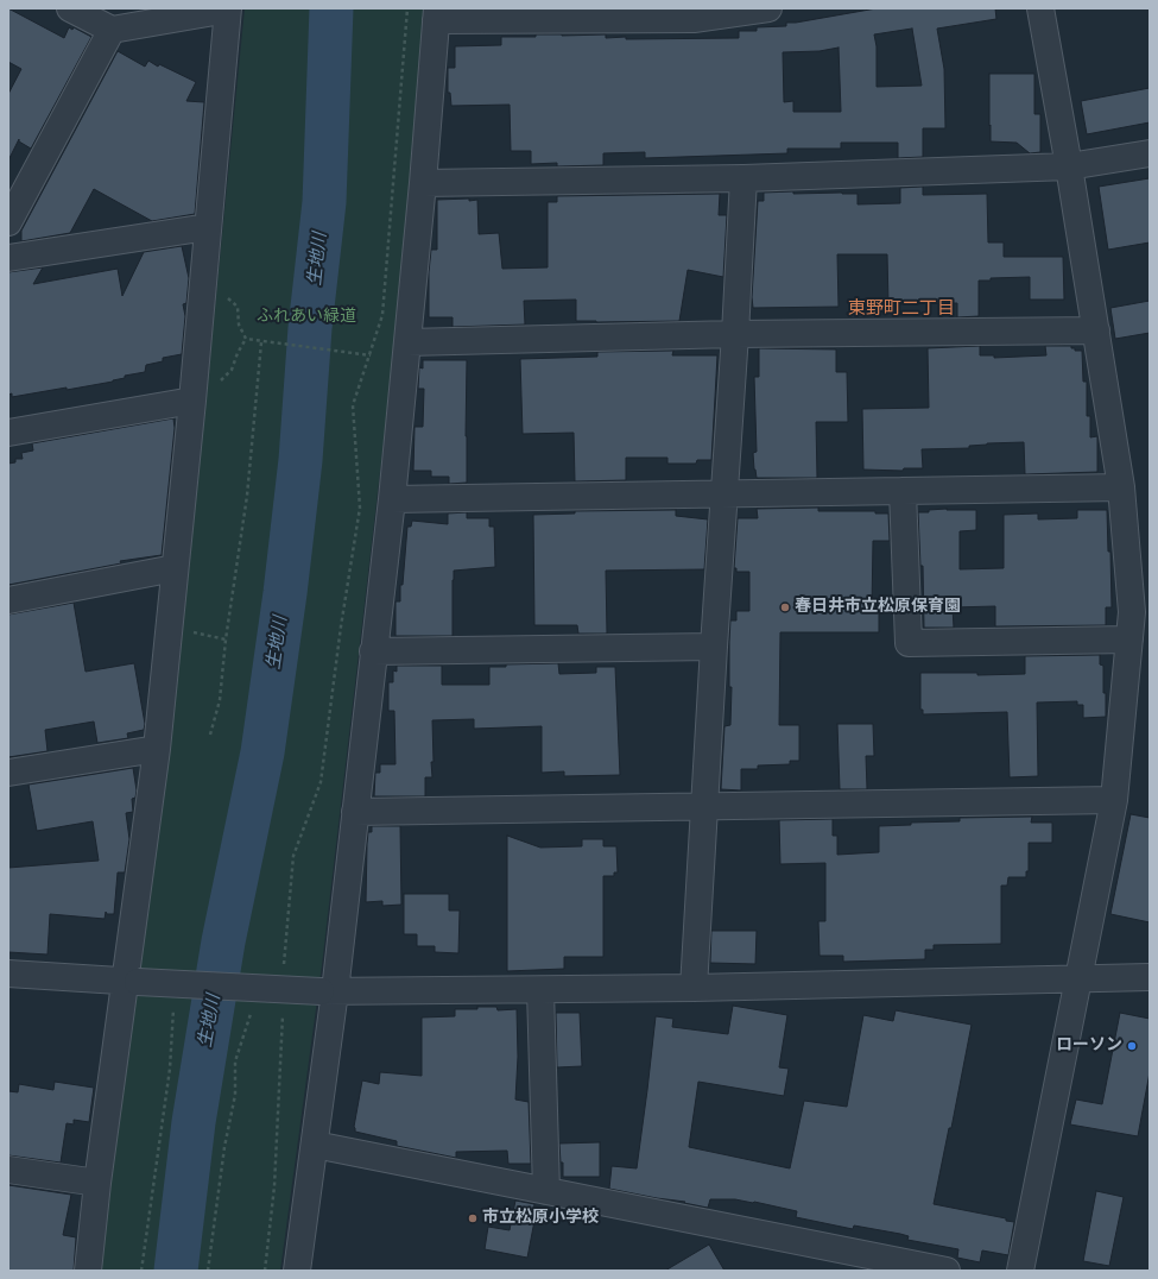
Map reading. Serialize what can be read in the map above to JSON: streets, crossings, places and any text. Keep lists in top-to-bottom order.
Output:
{
  "districts": ["東野町二丁目"],
  "water": ["生地川"],
  "parks": ["ふれあい緑道"],
  "places": ["春日井市立松原保育園", "ローソン", "市立松原小学校"]
}
